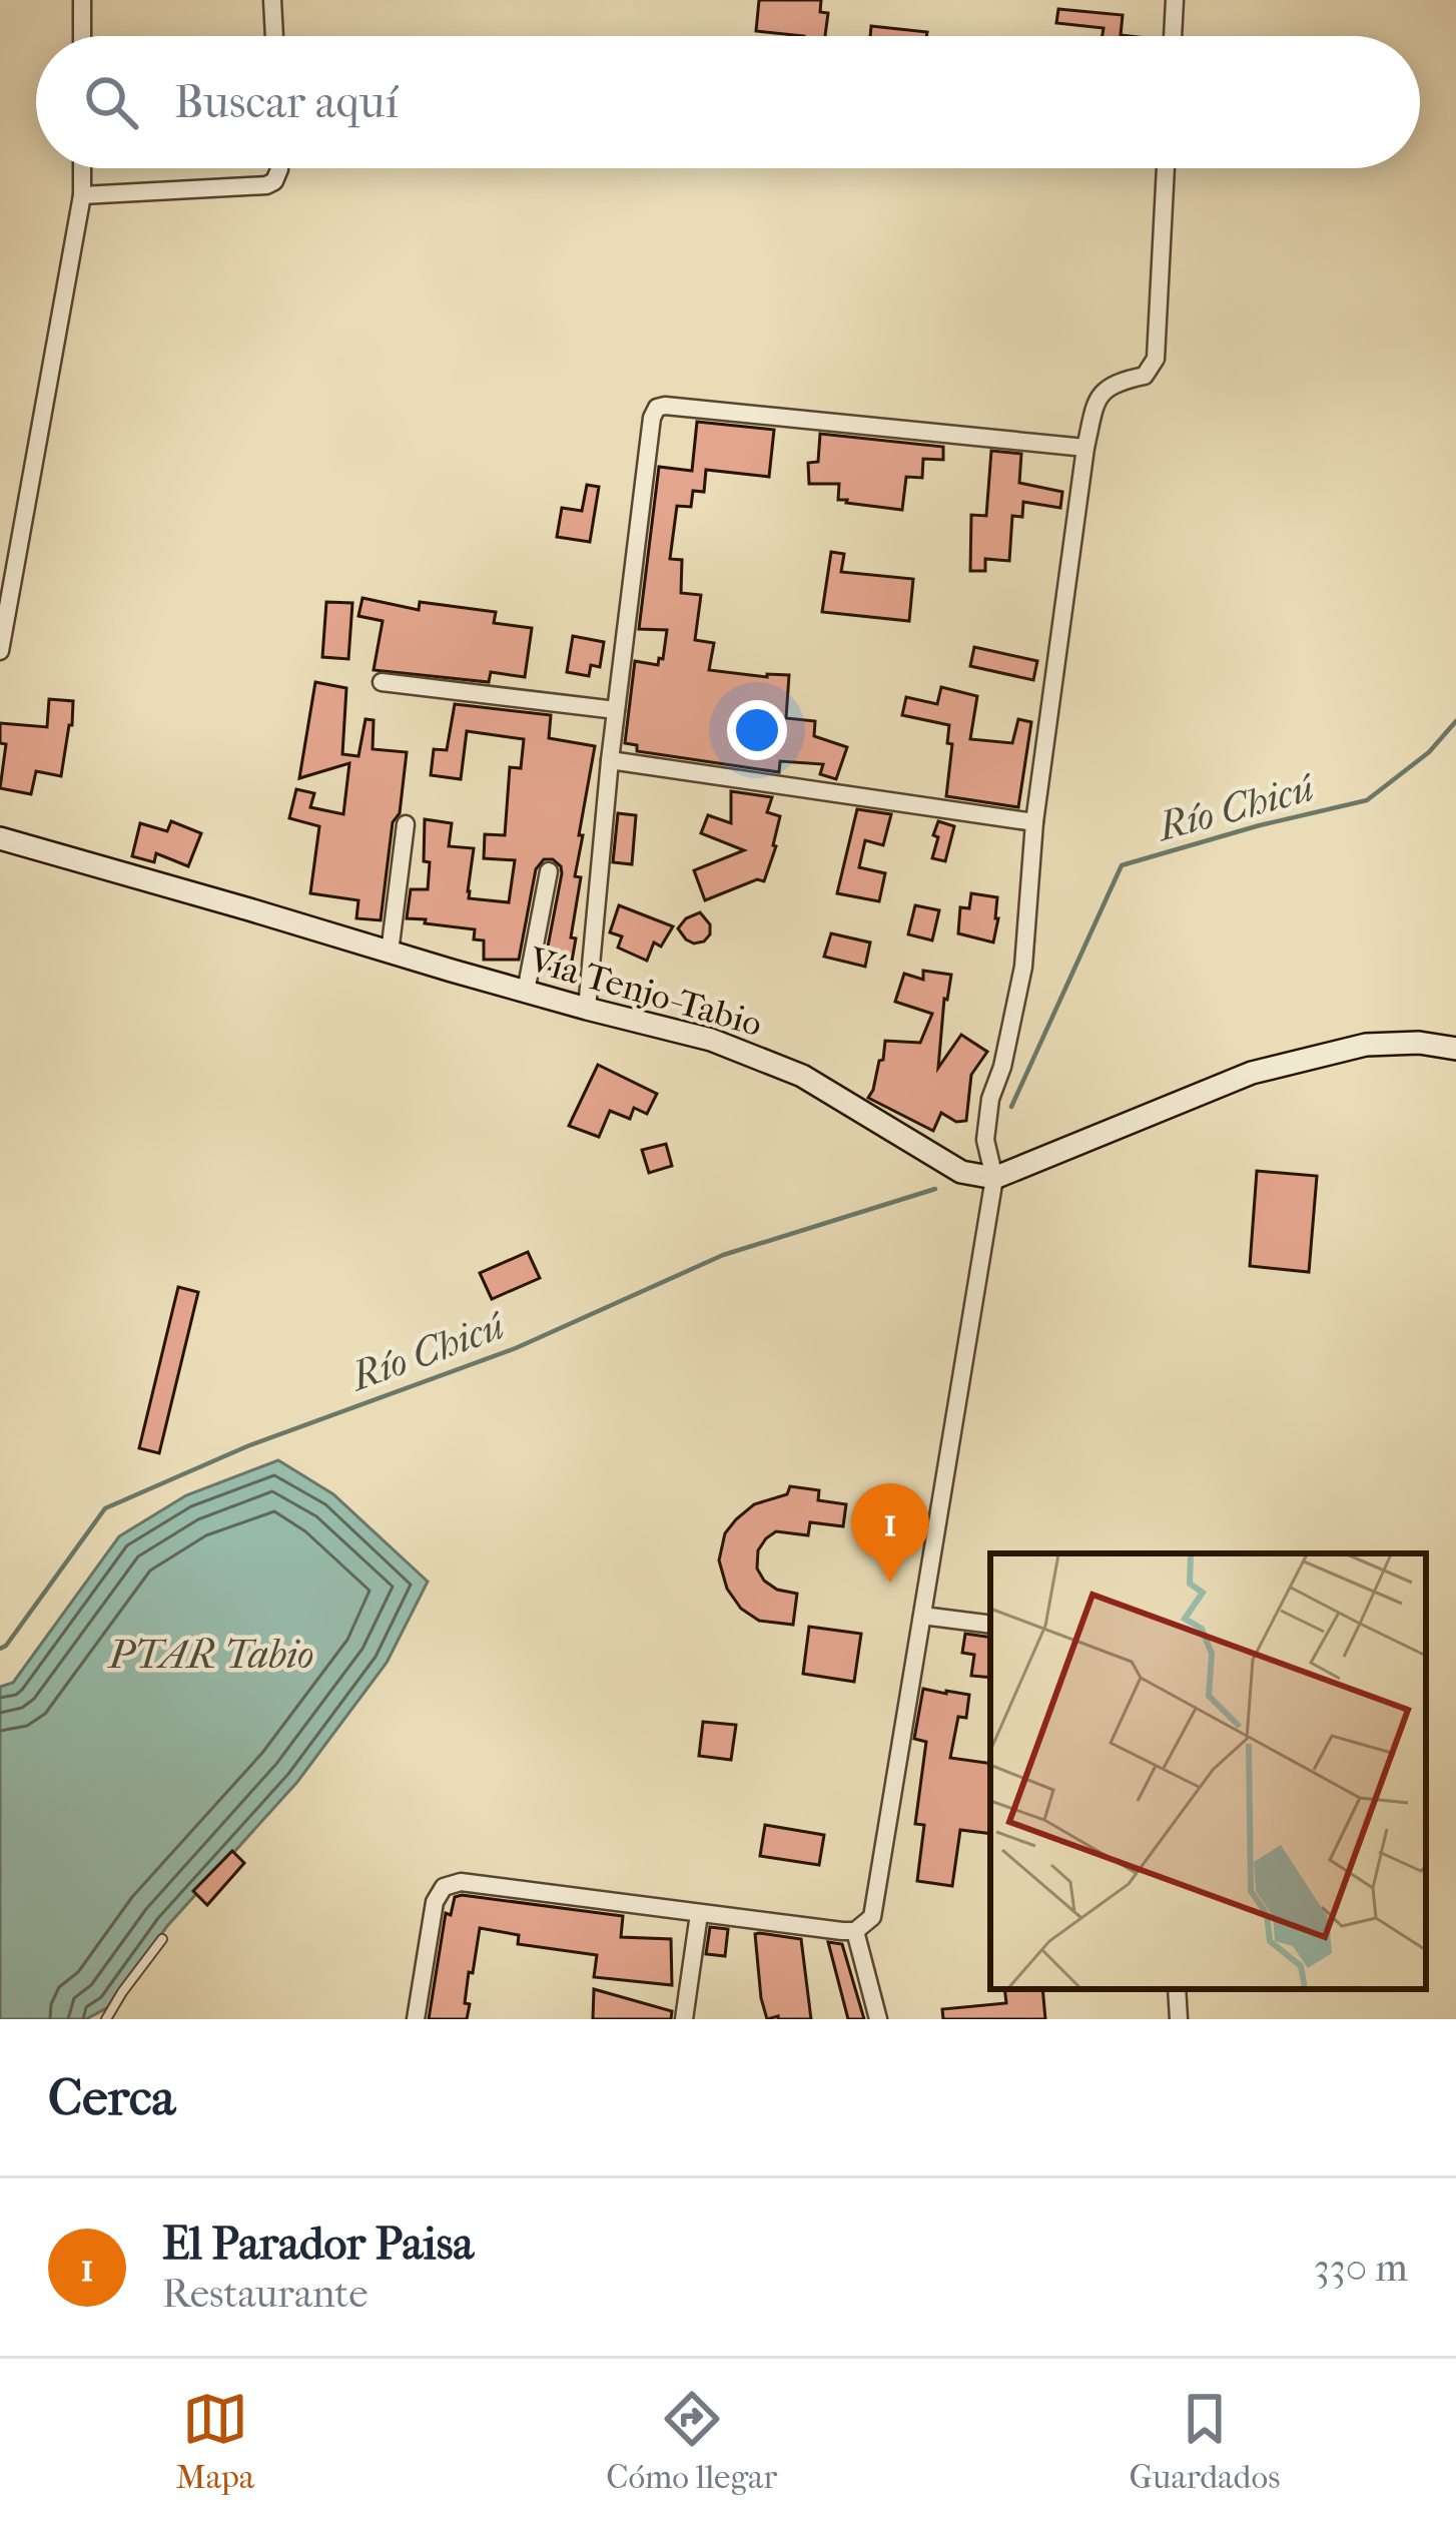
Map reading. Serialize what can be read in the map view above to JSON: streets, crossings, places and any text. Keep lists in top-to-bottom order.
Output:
{
  "streets": {
    "main road": ["Vía Tenjo-Tabio"]
  },
  "water": ["Río Chicú", "PTAR Tabio"],
  "page": {
    "search": "Buscar aquí",
    "pins": "1",
    "heading": "Cerca",
    "list": [
      {
        "mark": "1",
        "name": "El Parador Paisa",
        "note": "Restaurante",
        "value": "330 m"
      }
    ],
    "nav": ["Mapa", "Cómo llegar", "Guardados"]
  }
}
